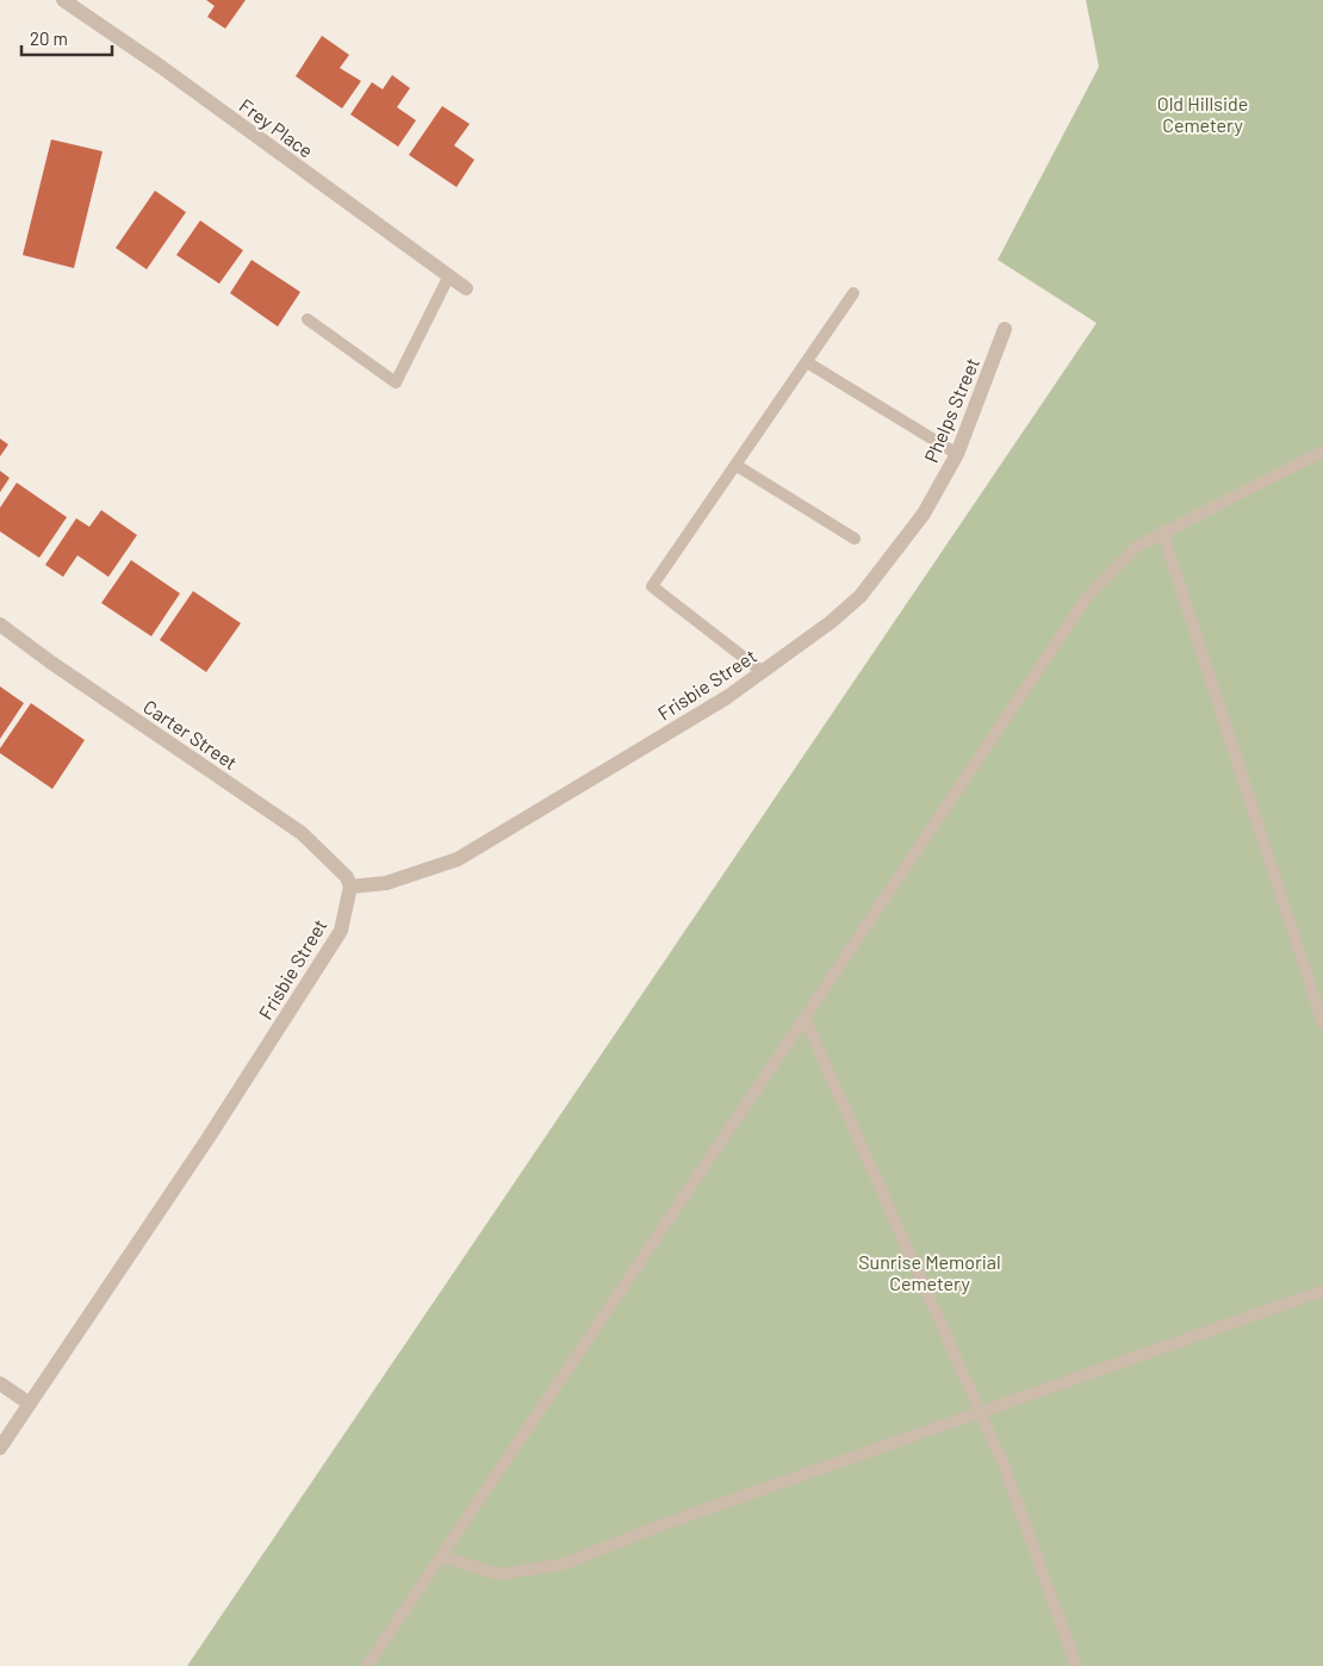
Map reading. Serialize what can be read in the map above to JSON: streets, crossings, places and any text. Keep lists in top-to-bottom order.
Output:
{
  "streets": {
    "street": [
      "Frey Place",
      "Phelps Street",
      "Frisbie Street",
      "Carter Street"
    ]
  },
  "crossings": [
    ["Phelps Street", "Frisbie Street"],
    ["Frisbie Street", "Carter Street"]
  ],
  "parks": ["Old Hillside Cemetery", "Sunrise Memorial Cemetery"],
  "scale_bar": "20 m"
}
